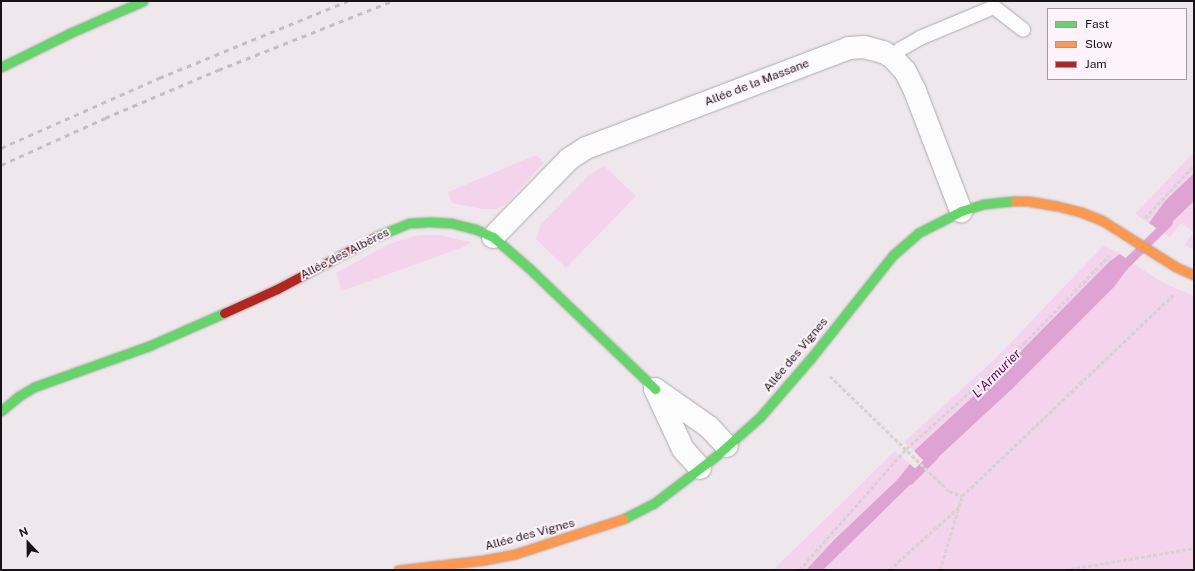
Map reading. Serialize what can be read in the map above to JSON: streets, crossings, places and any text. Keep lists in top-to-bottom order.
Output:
{
  "streets": {
    "street": ["Allée de la Massane", "Allée des Albères", "Allée des Vignes"]
  },
  "crossings": [
    ["Allée de la Massane", "Allée des Albères"],
    ["Allée de la Massane", "Allée des Vignes"],
    ["Allée des Albères", "Allée des Vignes"]
  ],
  "water": ["L'Armurier"],
  "legend": ["Fast", "Slow", "Jam"],
  "north": "top"
}
